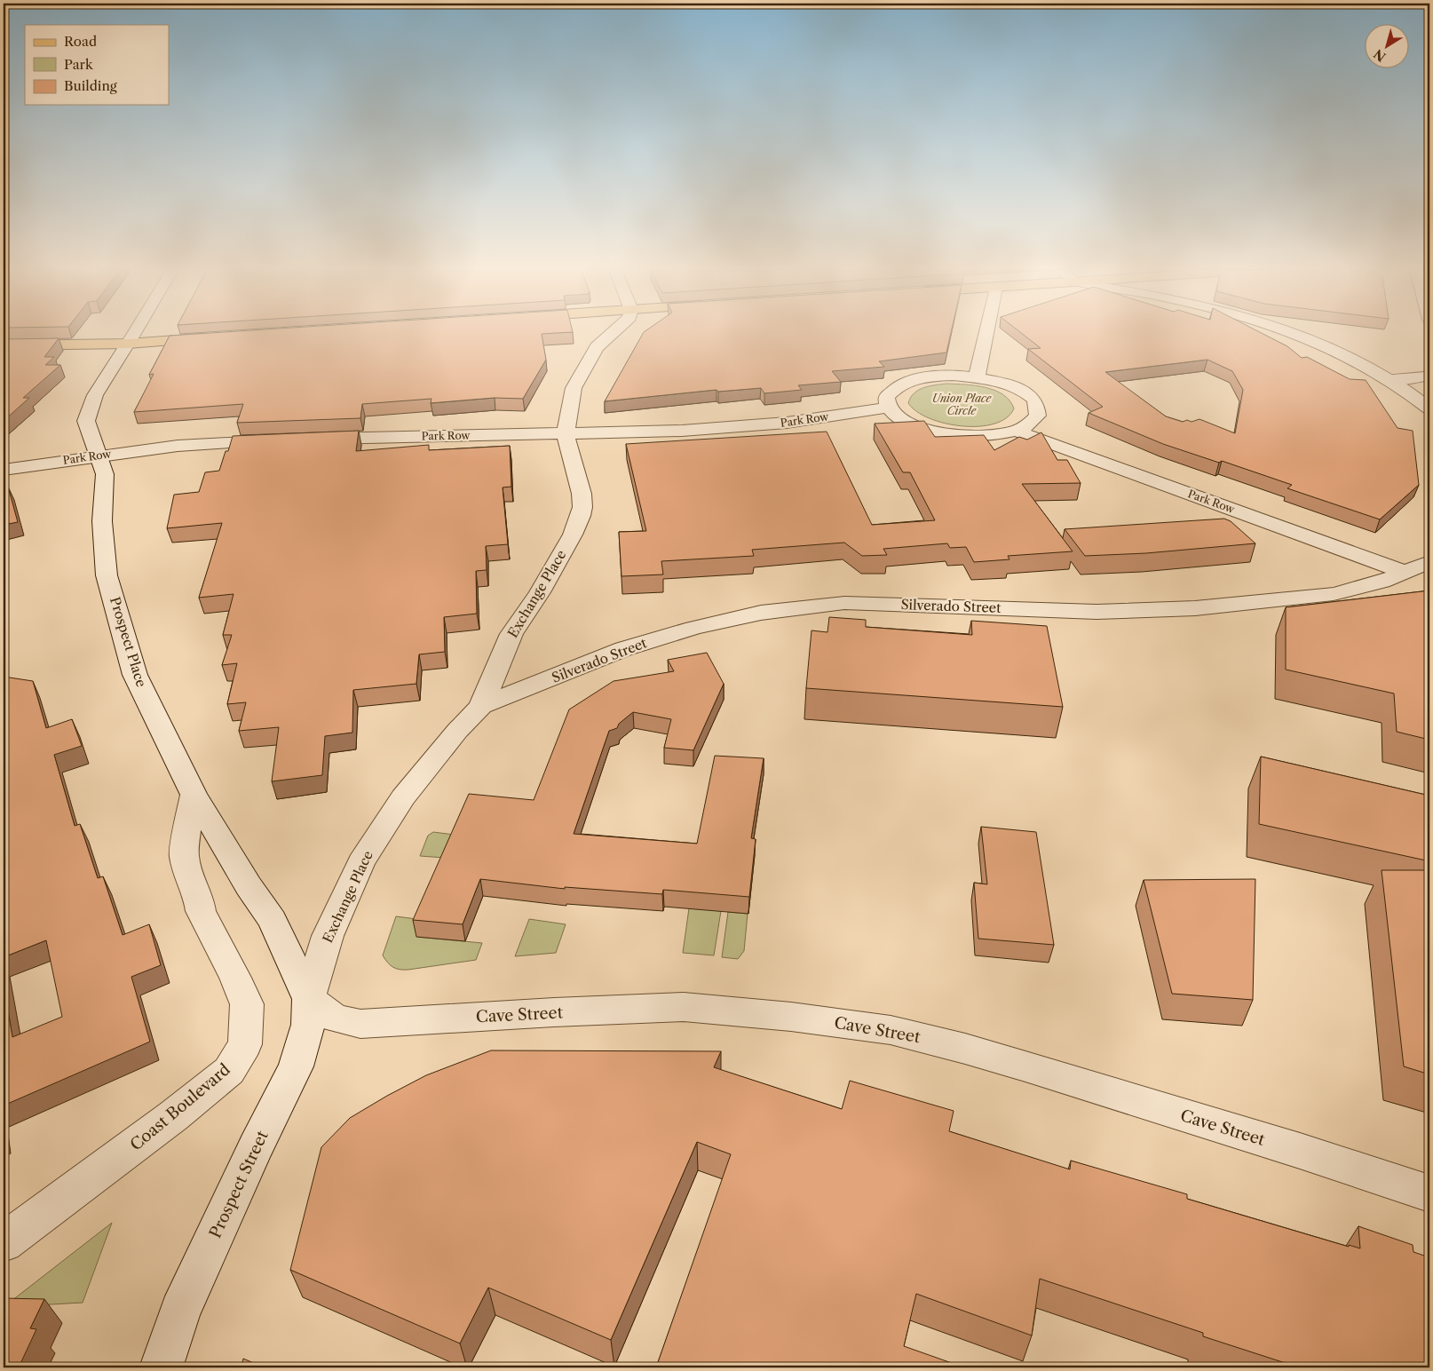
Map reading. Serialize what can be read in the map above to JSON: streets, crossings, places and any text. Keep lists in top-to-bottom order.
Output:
{
  "streets": {
    "street": [
      "Park Row",
      "Exchange Place",
      "Silverado Street",
      "Prospect Place",
      "Cave Street",
      "Coast Boulevard",
      "Prospect Street"
    ]
  },
  "crossings": [
    ["Park Row", "Exchange Place"],
    ["Park Row", "Silverado Street"],
    ["Park Row", "Prospect Place"],
    ["Exchange Place", "Silverado Street"],
    ["Exchange Place", "Prospect Place"],
    ["Exchange Place", "Cave Street"],
    ["Exchange Place", "Prospect Street"],
    ["Prospect Place", "Cave Street"],
    ["Prospect Place", "Coast Boulevard"],
    ["Prospect Place", "Prospect Street"],
    ["Cave Street", "Prospect Street"]
  ],
  "parks": ["Union Place Circle"],
  "legend": ["Road", "Park", "Building"],
  "north": "bottom left"
}
